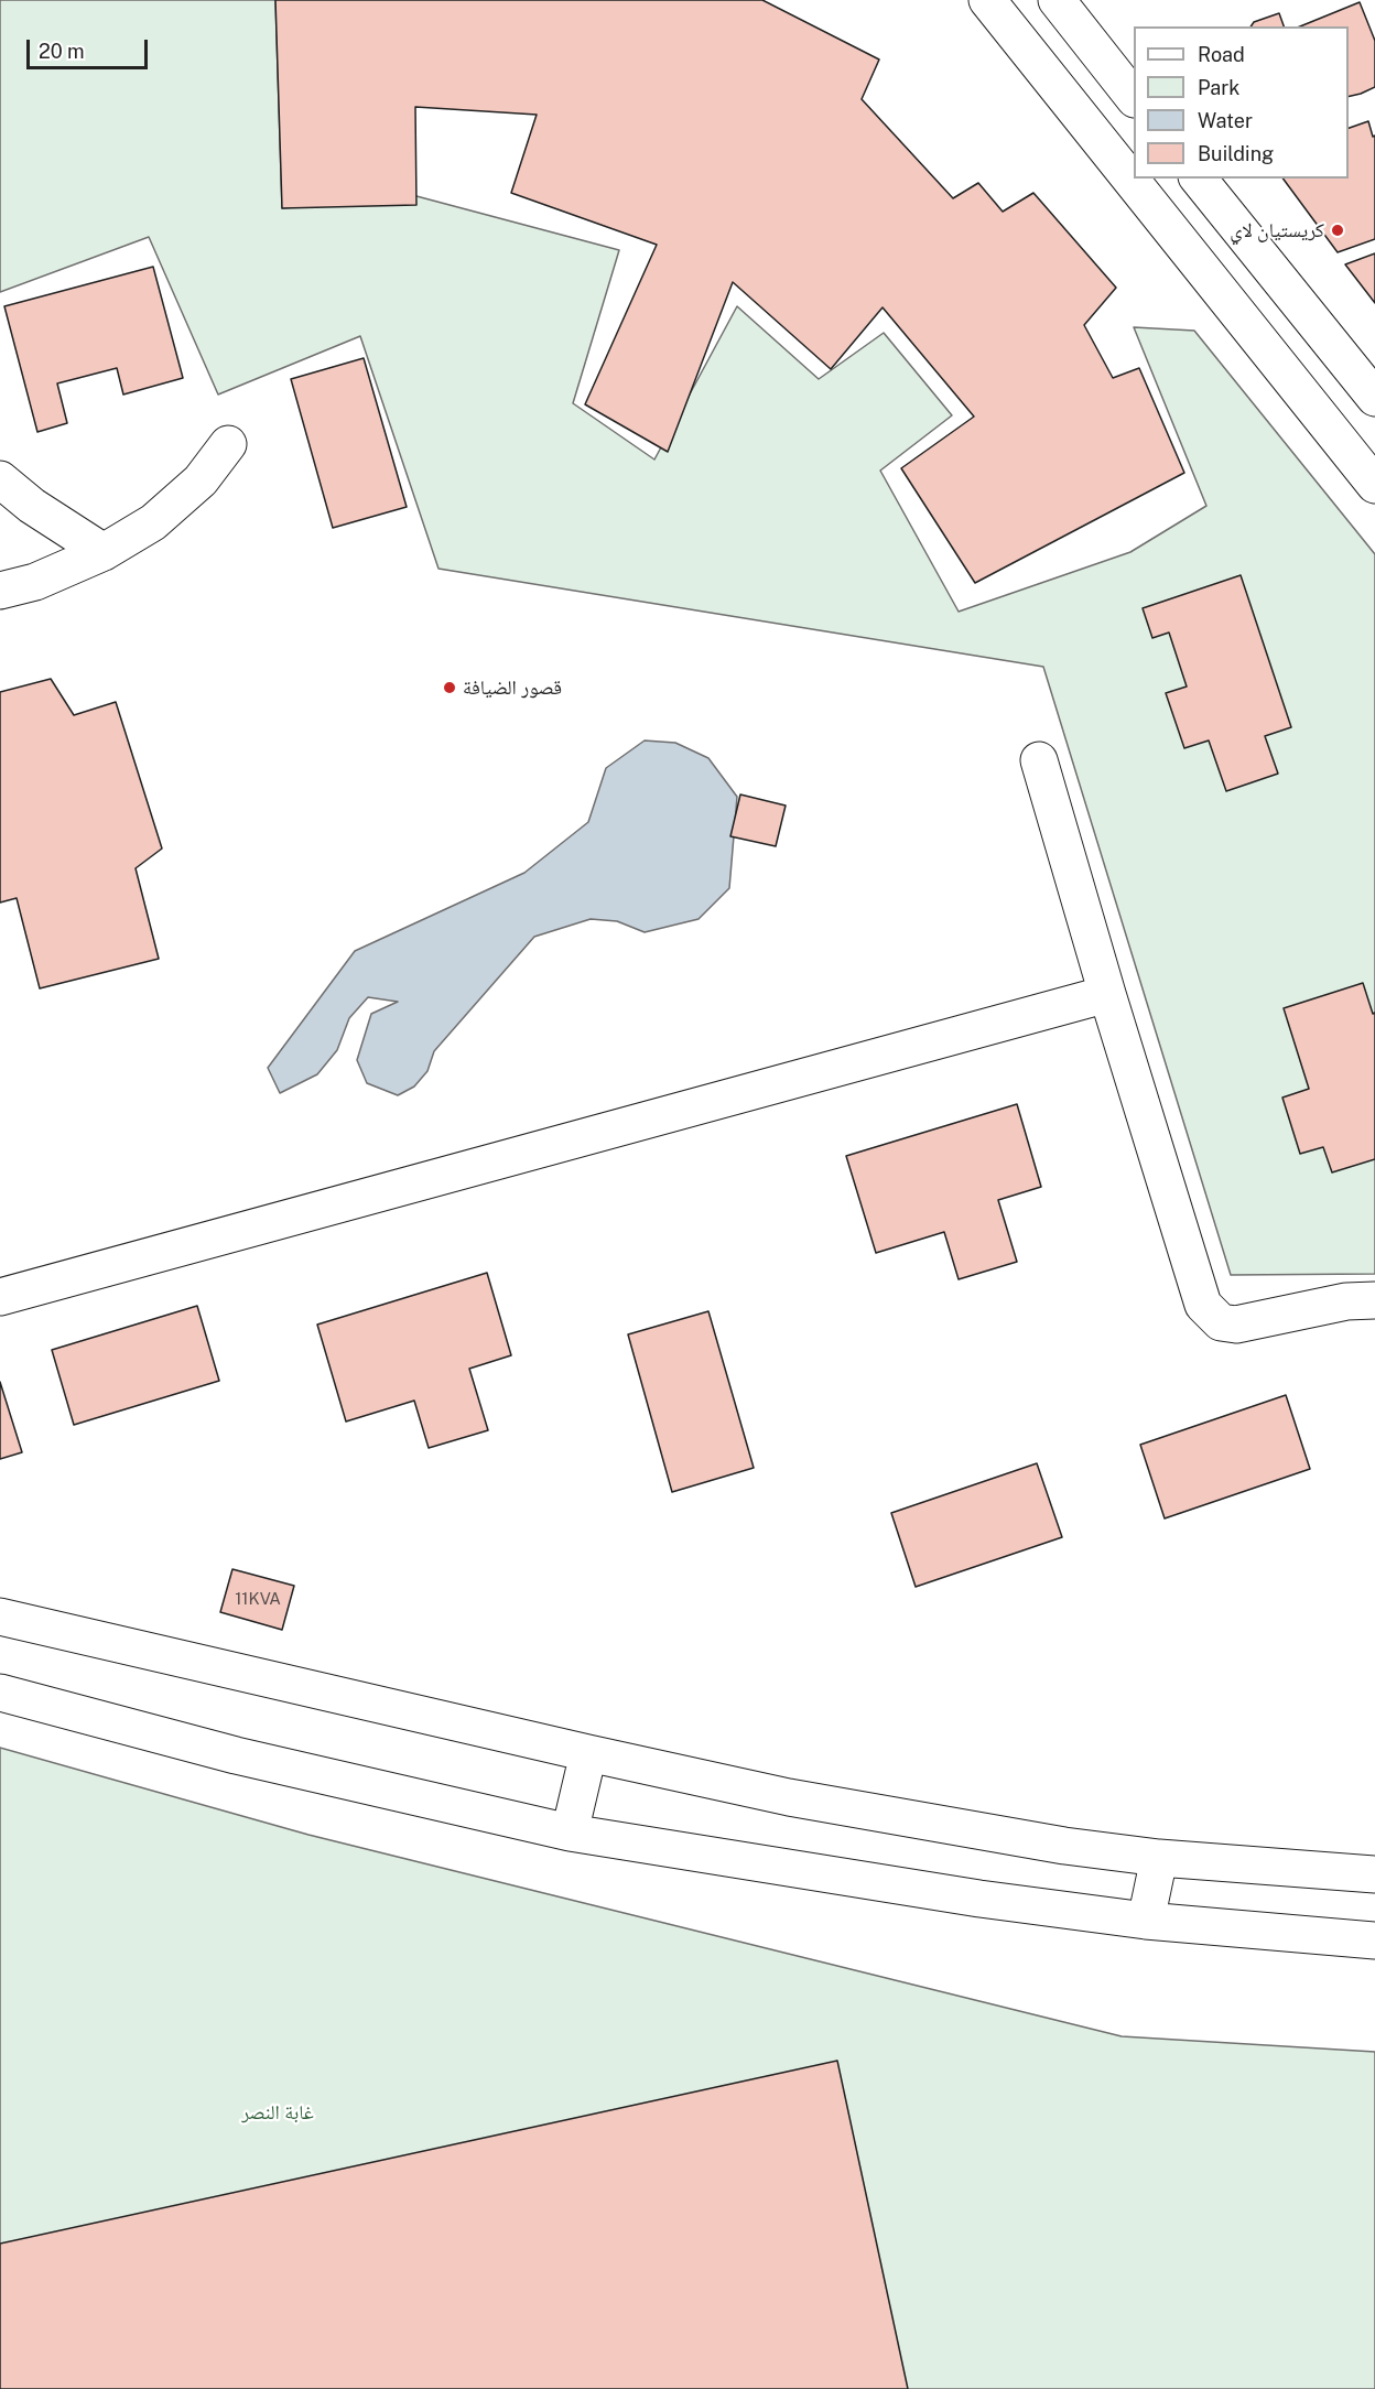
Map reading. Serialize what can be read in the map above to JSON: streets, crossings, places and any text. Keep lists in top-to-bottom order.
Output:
{
  "parks": ["غابة النصر"],
  "places": ["كريستيان لاي", "قصور الضيافة"],
  "house_numbers": ["11KVA"],
  "legend": [
    "Road",
    "Park",
    "Water",
    "Building"
  ],
  "scale_bar": "20 m"
}
